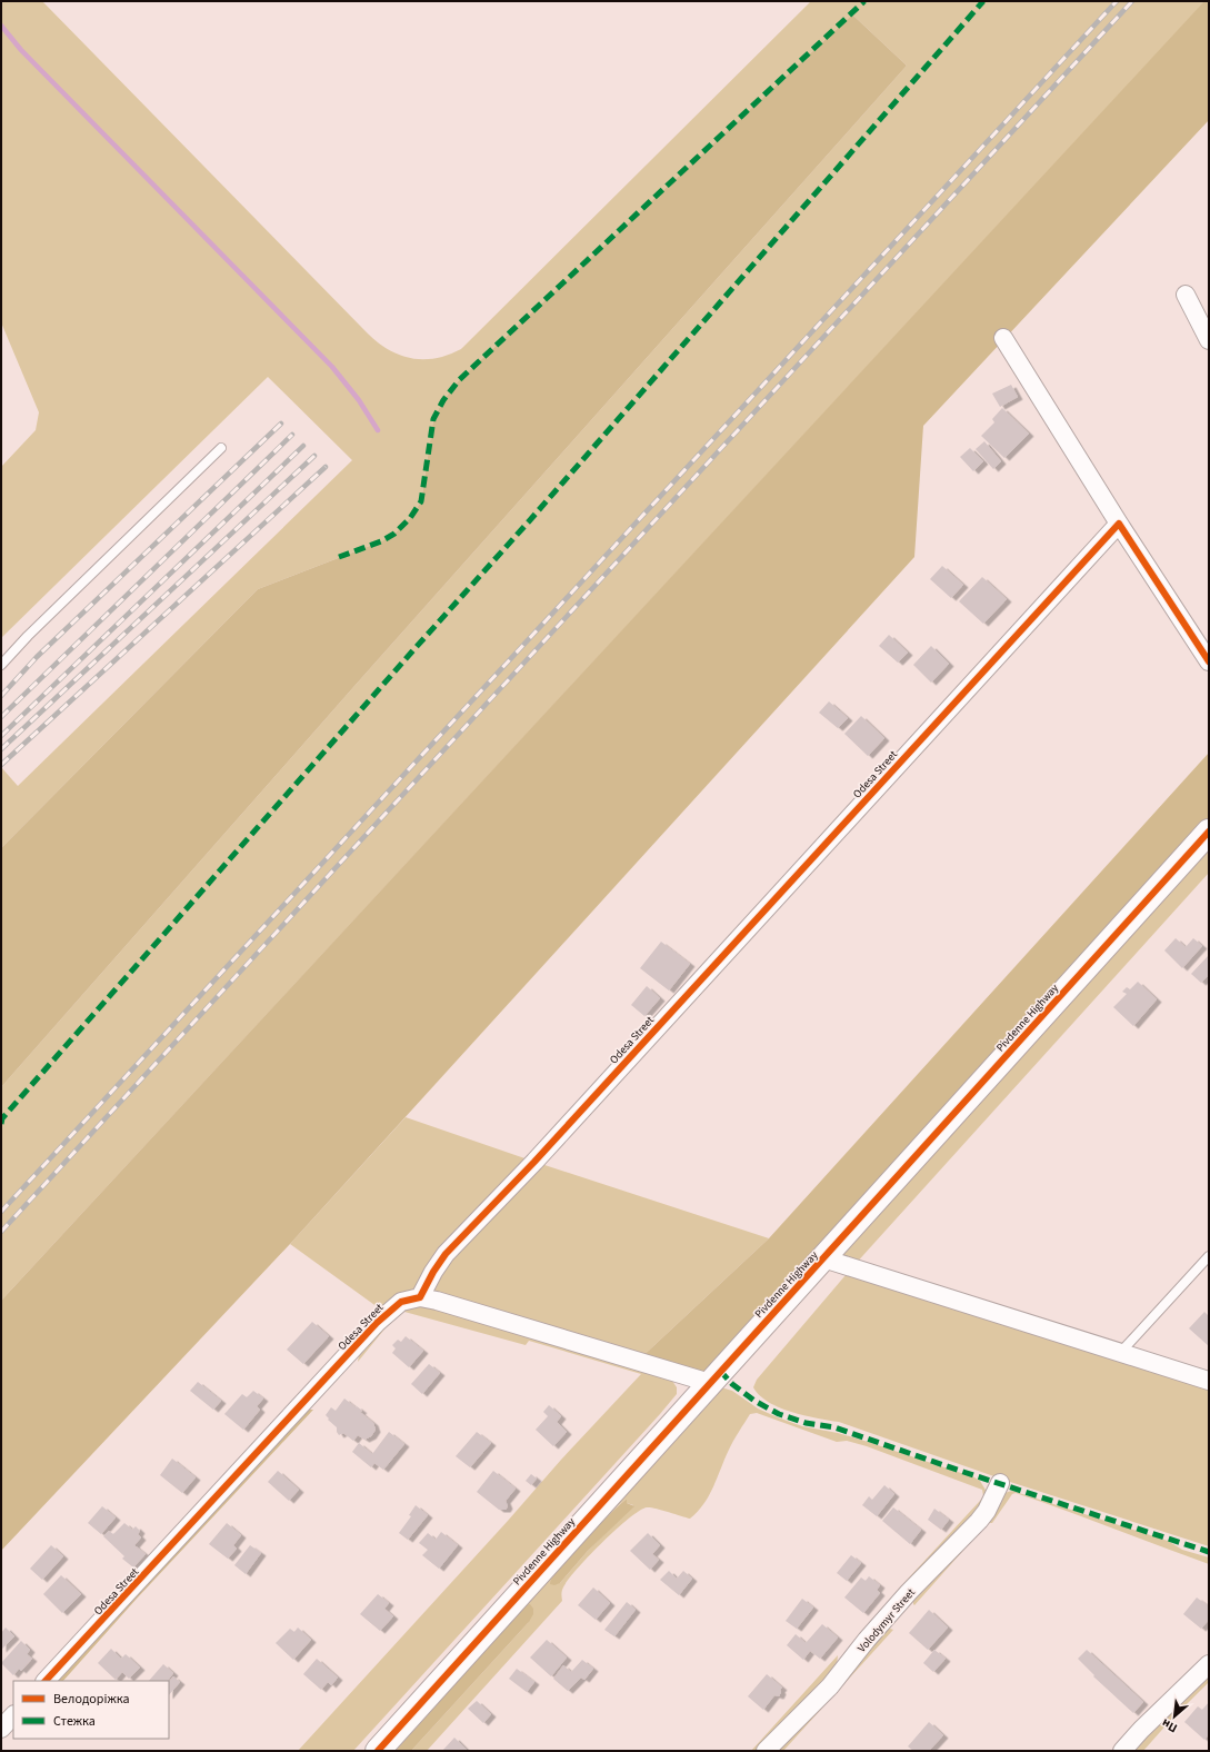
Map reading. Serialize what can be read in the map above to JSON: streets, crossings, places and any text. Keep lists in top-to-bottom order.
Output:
{
  "streets": {
    "street": ["Odesa Street", "Pivdenne Highway", "Volodymyr Street"]
  },
  "legend": ["Велодоріжка", "Стежка"],
  "north": "bottom left"
}
